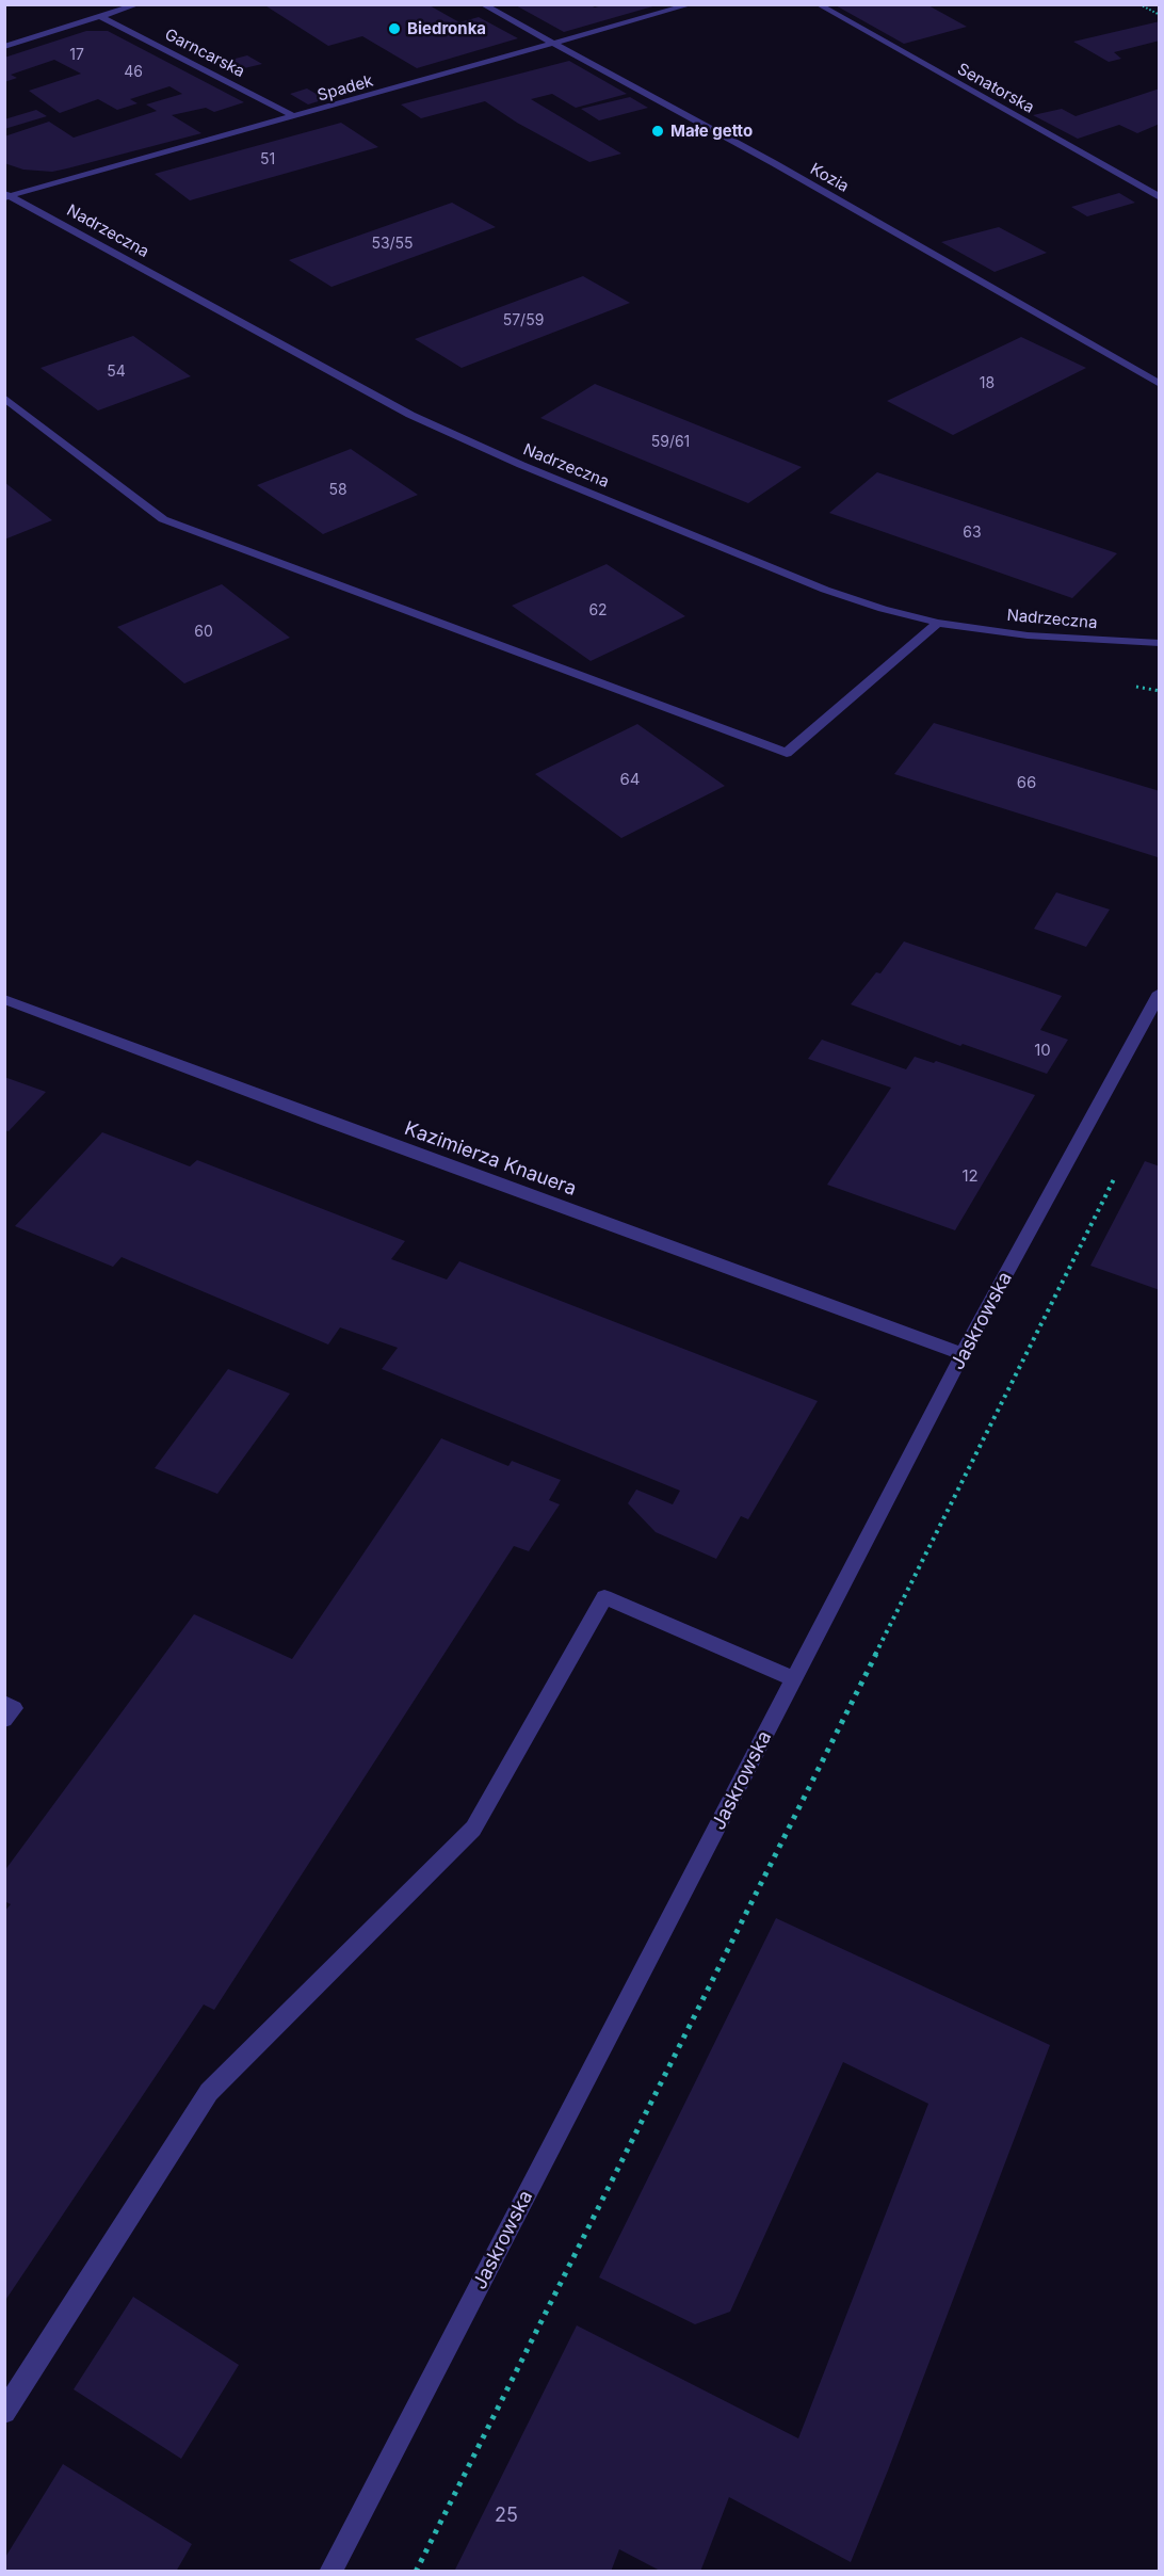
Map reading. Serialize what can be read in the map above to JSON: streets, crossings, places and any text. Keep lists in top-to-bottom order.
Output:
{
  "streets": {
    "street": [
      "Garncarska",
      "Spadek",
      "Senatorska",
      "Kozia",
      "Nadrzeczna",
      "Kazimierza Knauera",
      "Jaskrowska"
    ]
  },
  "crossings": [
    ["Garncarska", "Spadek"],
    ["Spadek", "Kozia"],
    ["Spadek", "Nadrzeczna"],
    ["Kazimierza Knauera", "Jaskrowska"]
  ],
  "places": ["Biedronka", "Małe getto"],
  "house_numbers": [
    "17",
    "46",
    "51",
    "53/55",
    "57/59",
    "54",
    "18",
    "59/61",
    "58",
    "63",
    "62",
    "60",
    "64",
    "66",
    "10",
    "12",
    "25"
  ]
}
